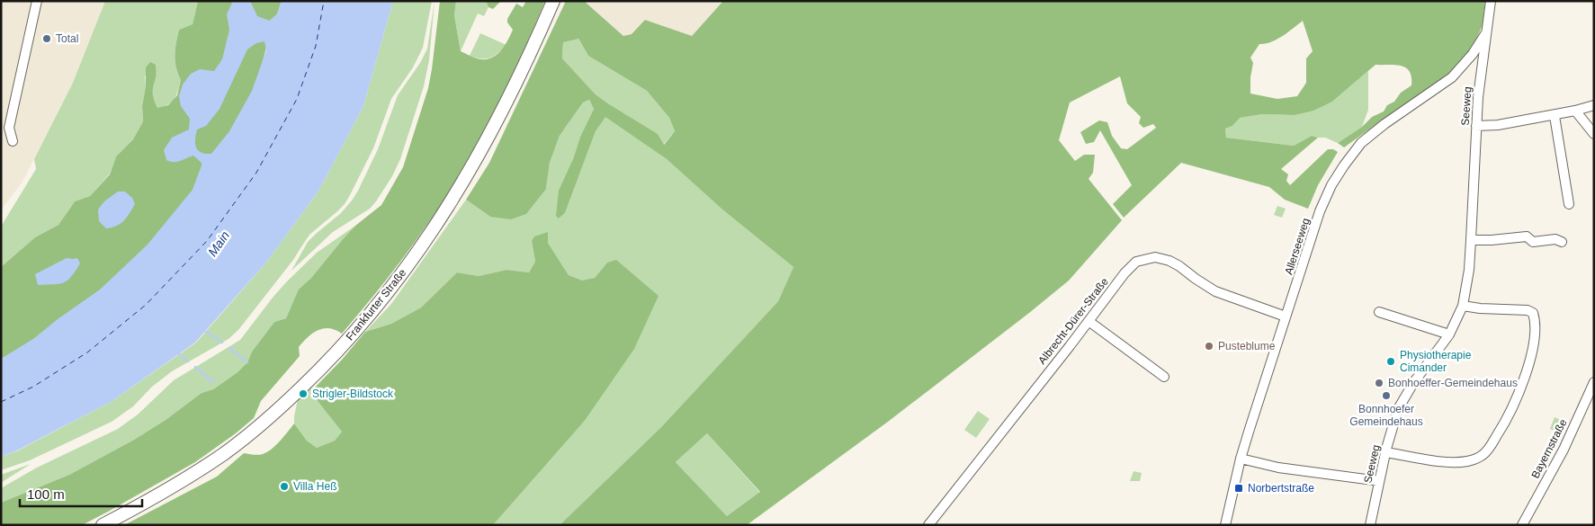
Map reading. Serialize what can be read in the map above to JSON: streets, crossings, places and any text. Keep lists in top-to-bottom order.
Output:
{
  "streets": {
    "main road": ["Frankfurter Straße"],
    "street": [
      "Seeweg",
      "Allerseeweg",
      "Albrecht-Dürer-Straße",
      "Bayernstraße"
    ]
  },
  "crossings": [
    ["Seeweg", "Allerseeweg"],
    ["Allerseeweg", "Albrecht-Dürer-Straße"]
  ],
  "water": ["Main"],
  "places": {
    "other": [
      "Total",
      "Pusteblume",
      "Physiotherapie Cimander",
      "Bonhoeffer-Gemeindehaus",
      "Strigler-Bildstock",
      "Bonnhoefer Gemeindehaus",
      "Villa Heß"
    ],
    "transit": ["Norbertstraße"]
  },
  "scale_bar": "100 m"
}
